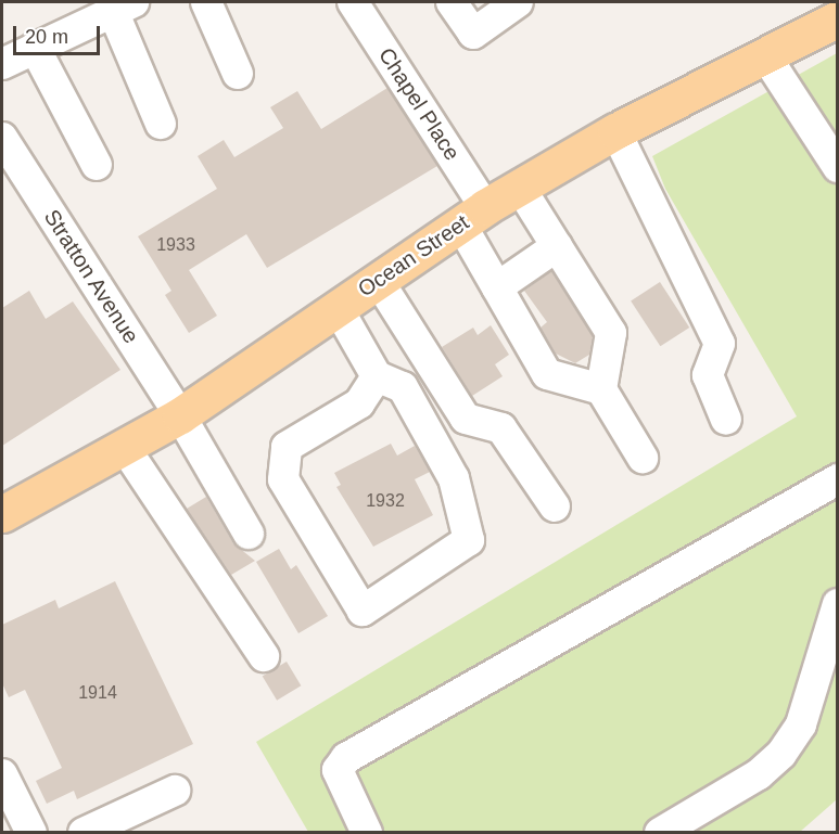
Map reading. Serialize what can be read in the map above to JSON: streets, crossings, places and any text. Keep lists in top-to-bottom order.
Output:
{
  "streets": {
    "main road": ["Ocean Street"],
    "street": ["Chapel Place", "Stratton Avenue"]
  },
  "crossings": [
    ["Chapel Place", "Ocean Street"],
    ["Ocean Street", "Stratton Avenue"]
  ],
  "house_numbers": ["1933", "1932", "1914"],
  "scale_bar": "20 m"
}
